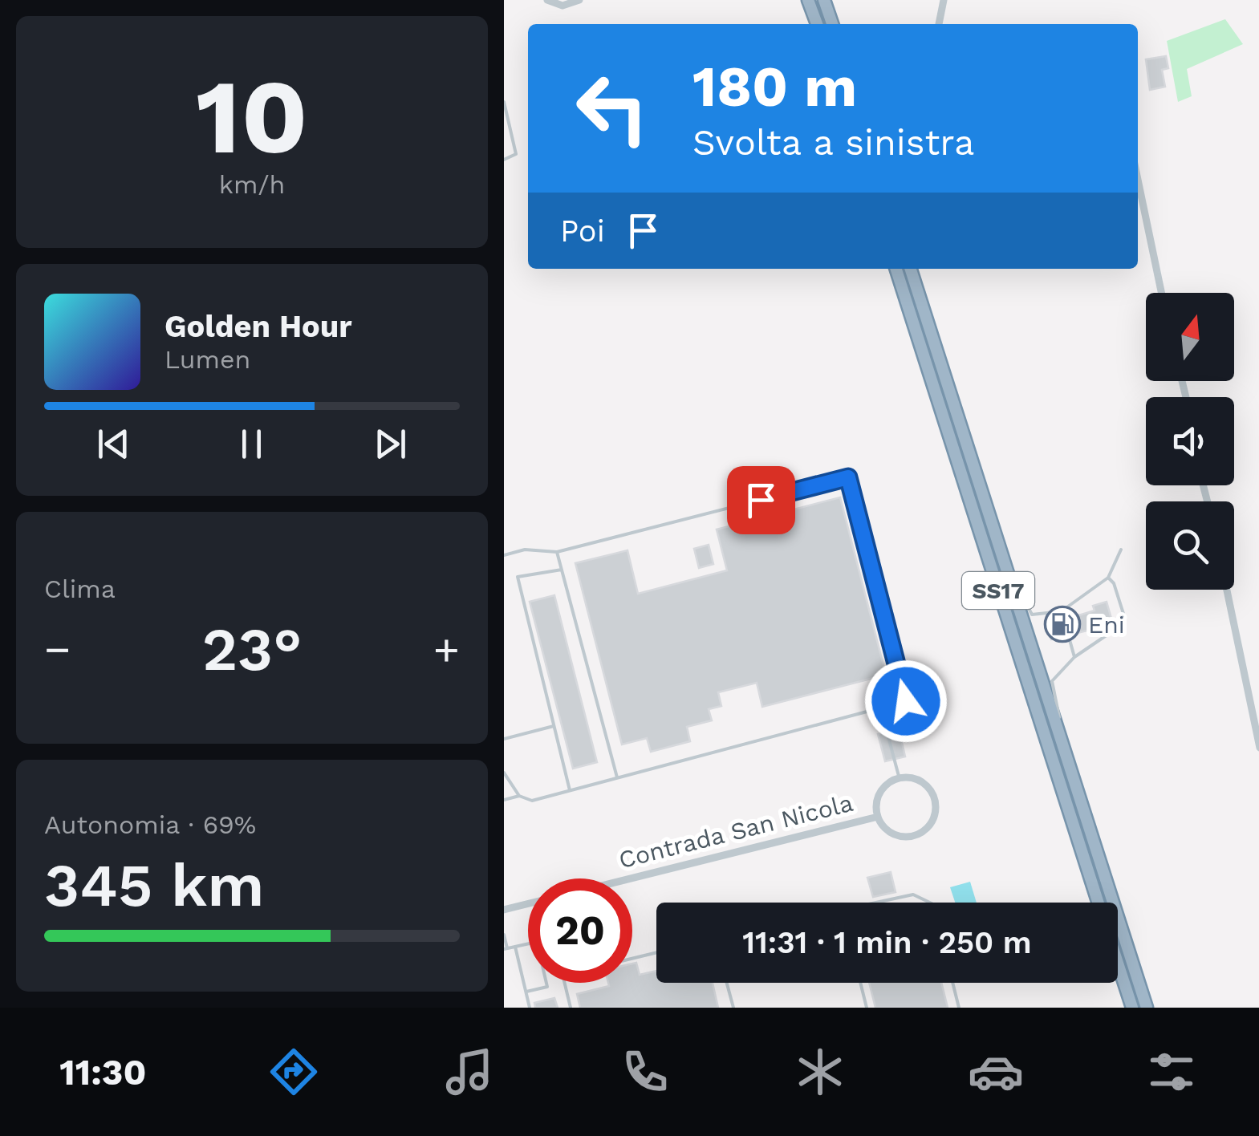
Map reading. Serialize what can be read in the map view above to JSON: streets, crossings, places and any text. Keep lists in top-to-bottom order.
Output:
{
  "streets": {
    "highway": ["SS17"],
    "street": ["Contrada San Nicola"]
  },
  "places": {
    "fuel station": ["Eni"]
  },
  "north": "top",
  "page": {
    "tile": [
      ["10", "km/h"],
      "Clima",
      ["Autonomia · 69%", "345 km"]
    ],
    "turn": ["180 m", "Svolta a sinistra"],
    "then": "Poi",
    "song": ["Golden Hour", "Lumen"],
    "heat": ["−", "23°", "+"],
    "limit": "20",
    "trip": "11:31 · 1 min · 250 m",
    "tabs": "11:30"
  }
}
